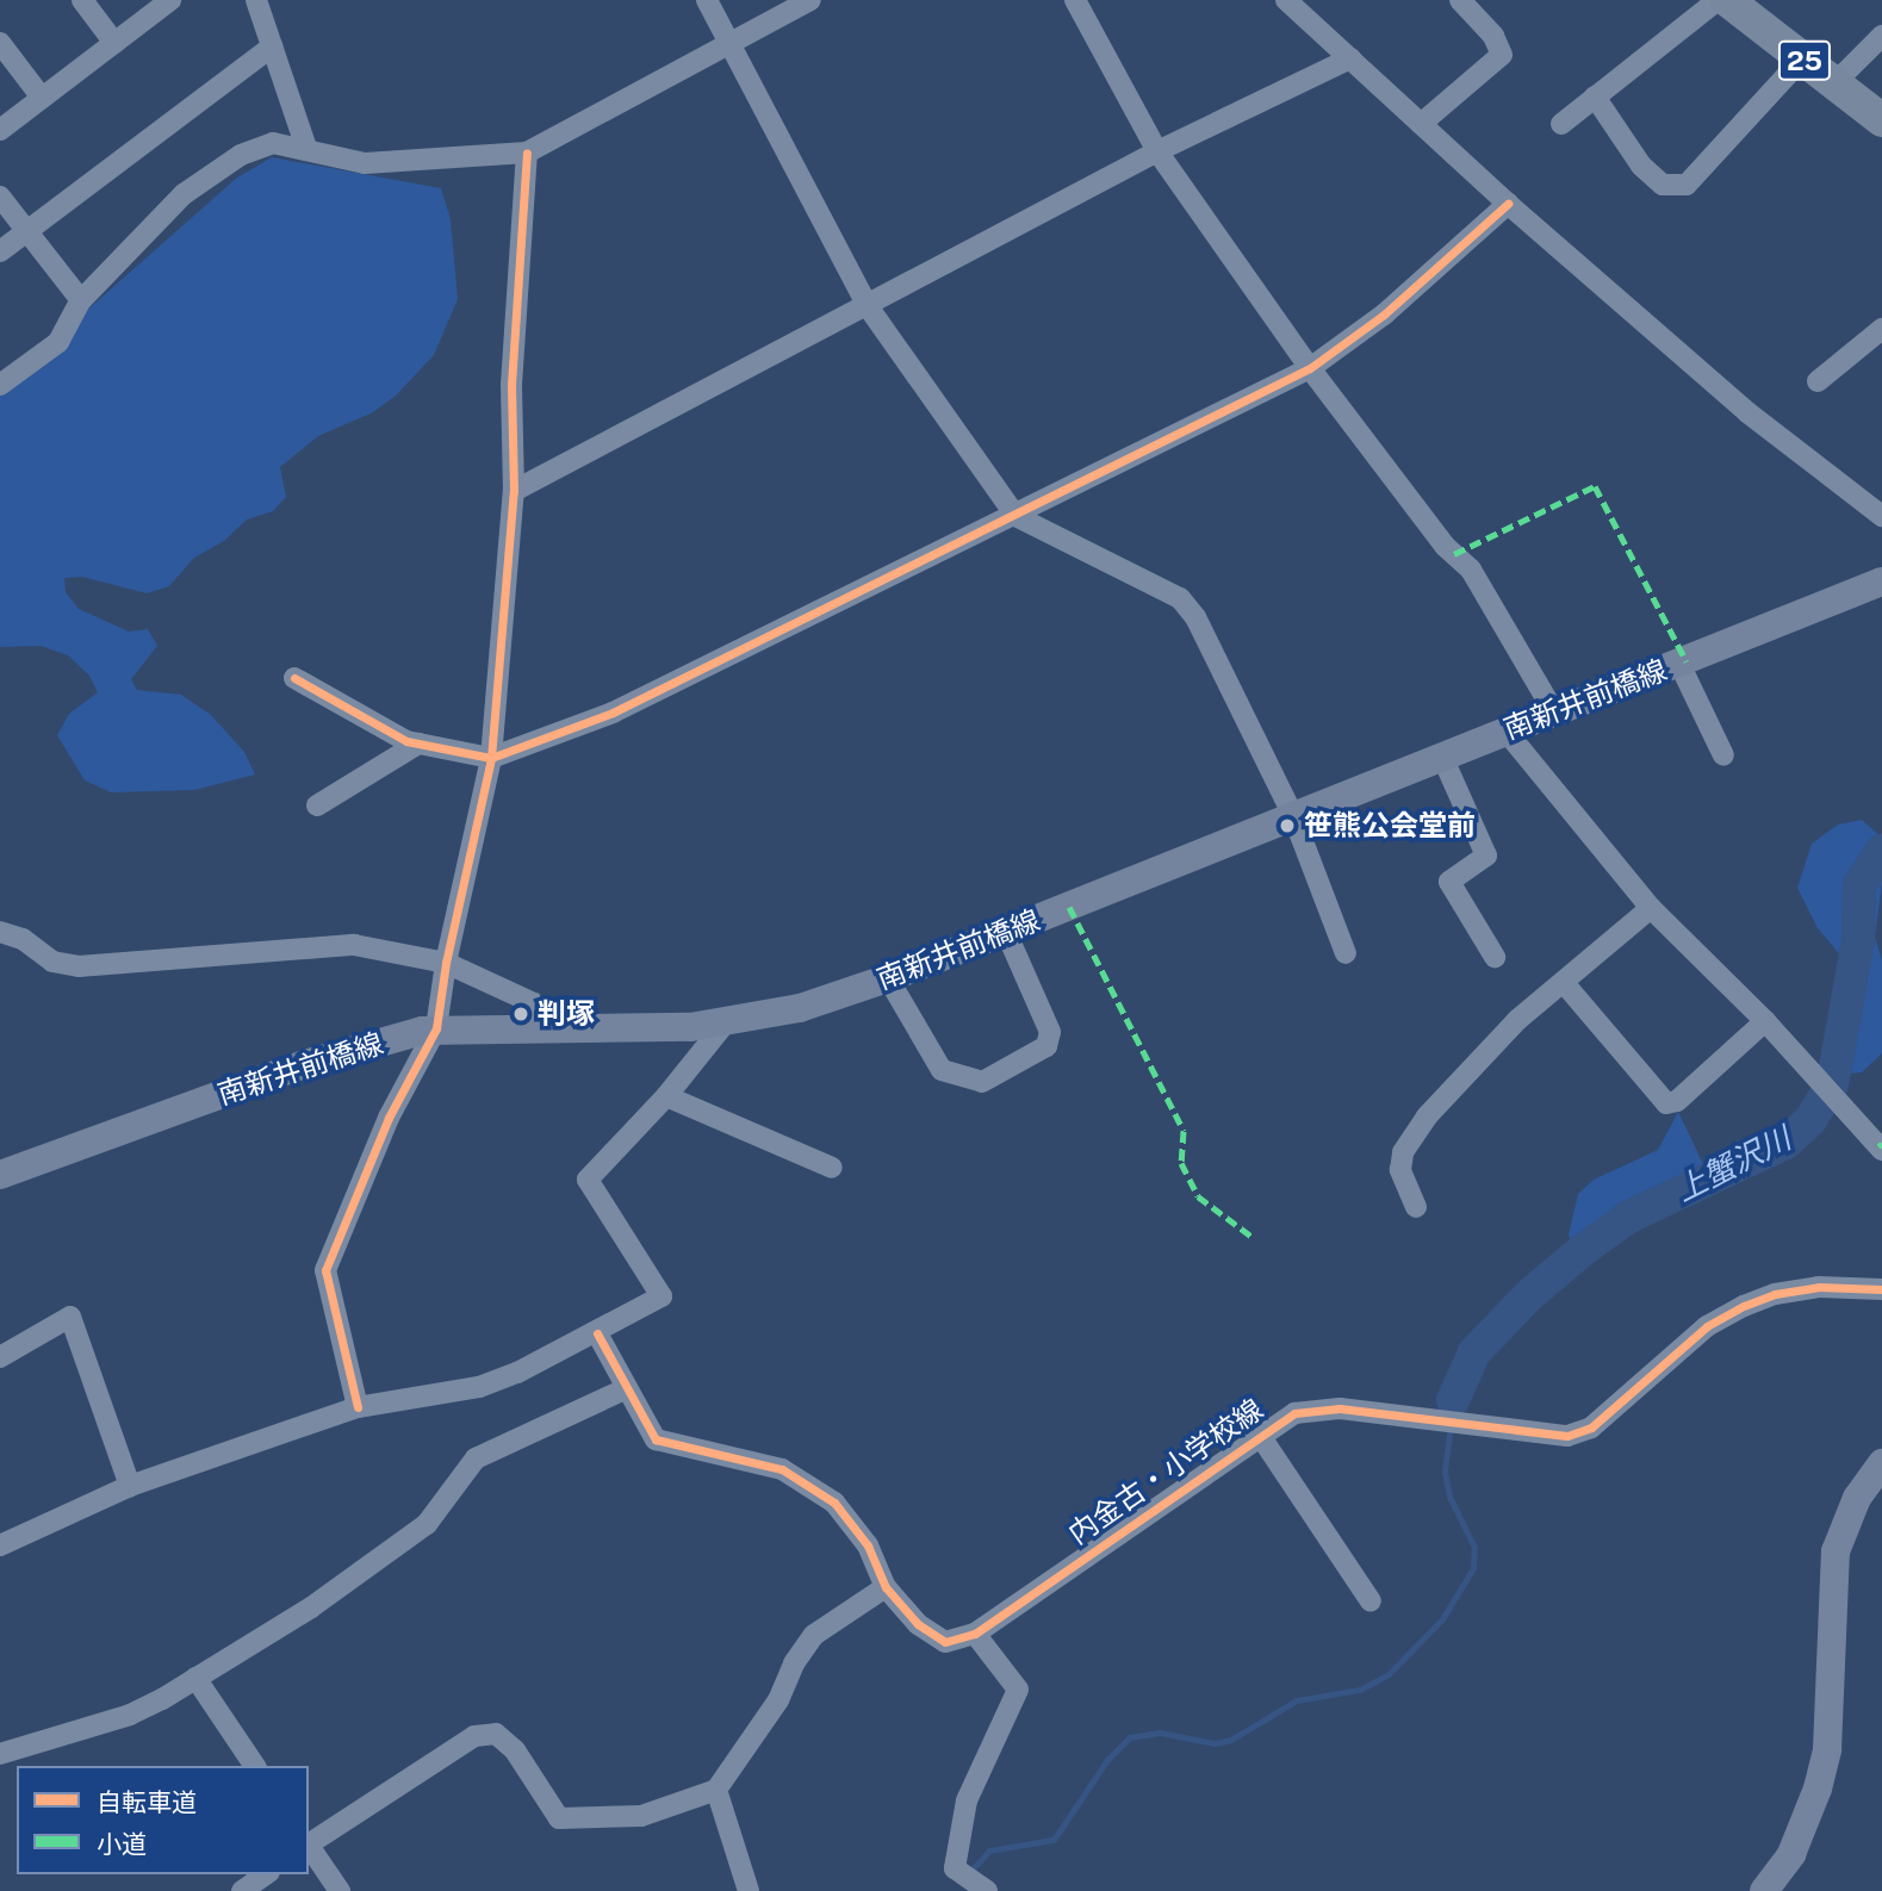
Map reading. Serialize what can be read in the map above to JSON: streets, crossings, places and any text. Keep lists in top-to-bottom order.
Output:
{
  "streets": {
    "main road": ["25", "南新井前橋線"],
    "street": ["内金古・小学校線"]
  },
  "water": ["上蟹沢川"],
  "places": ["笹熊公会堂前", "判塚"],
  "legend": ["自転車道", "小道"]
}
